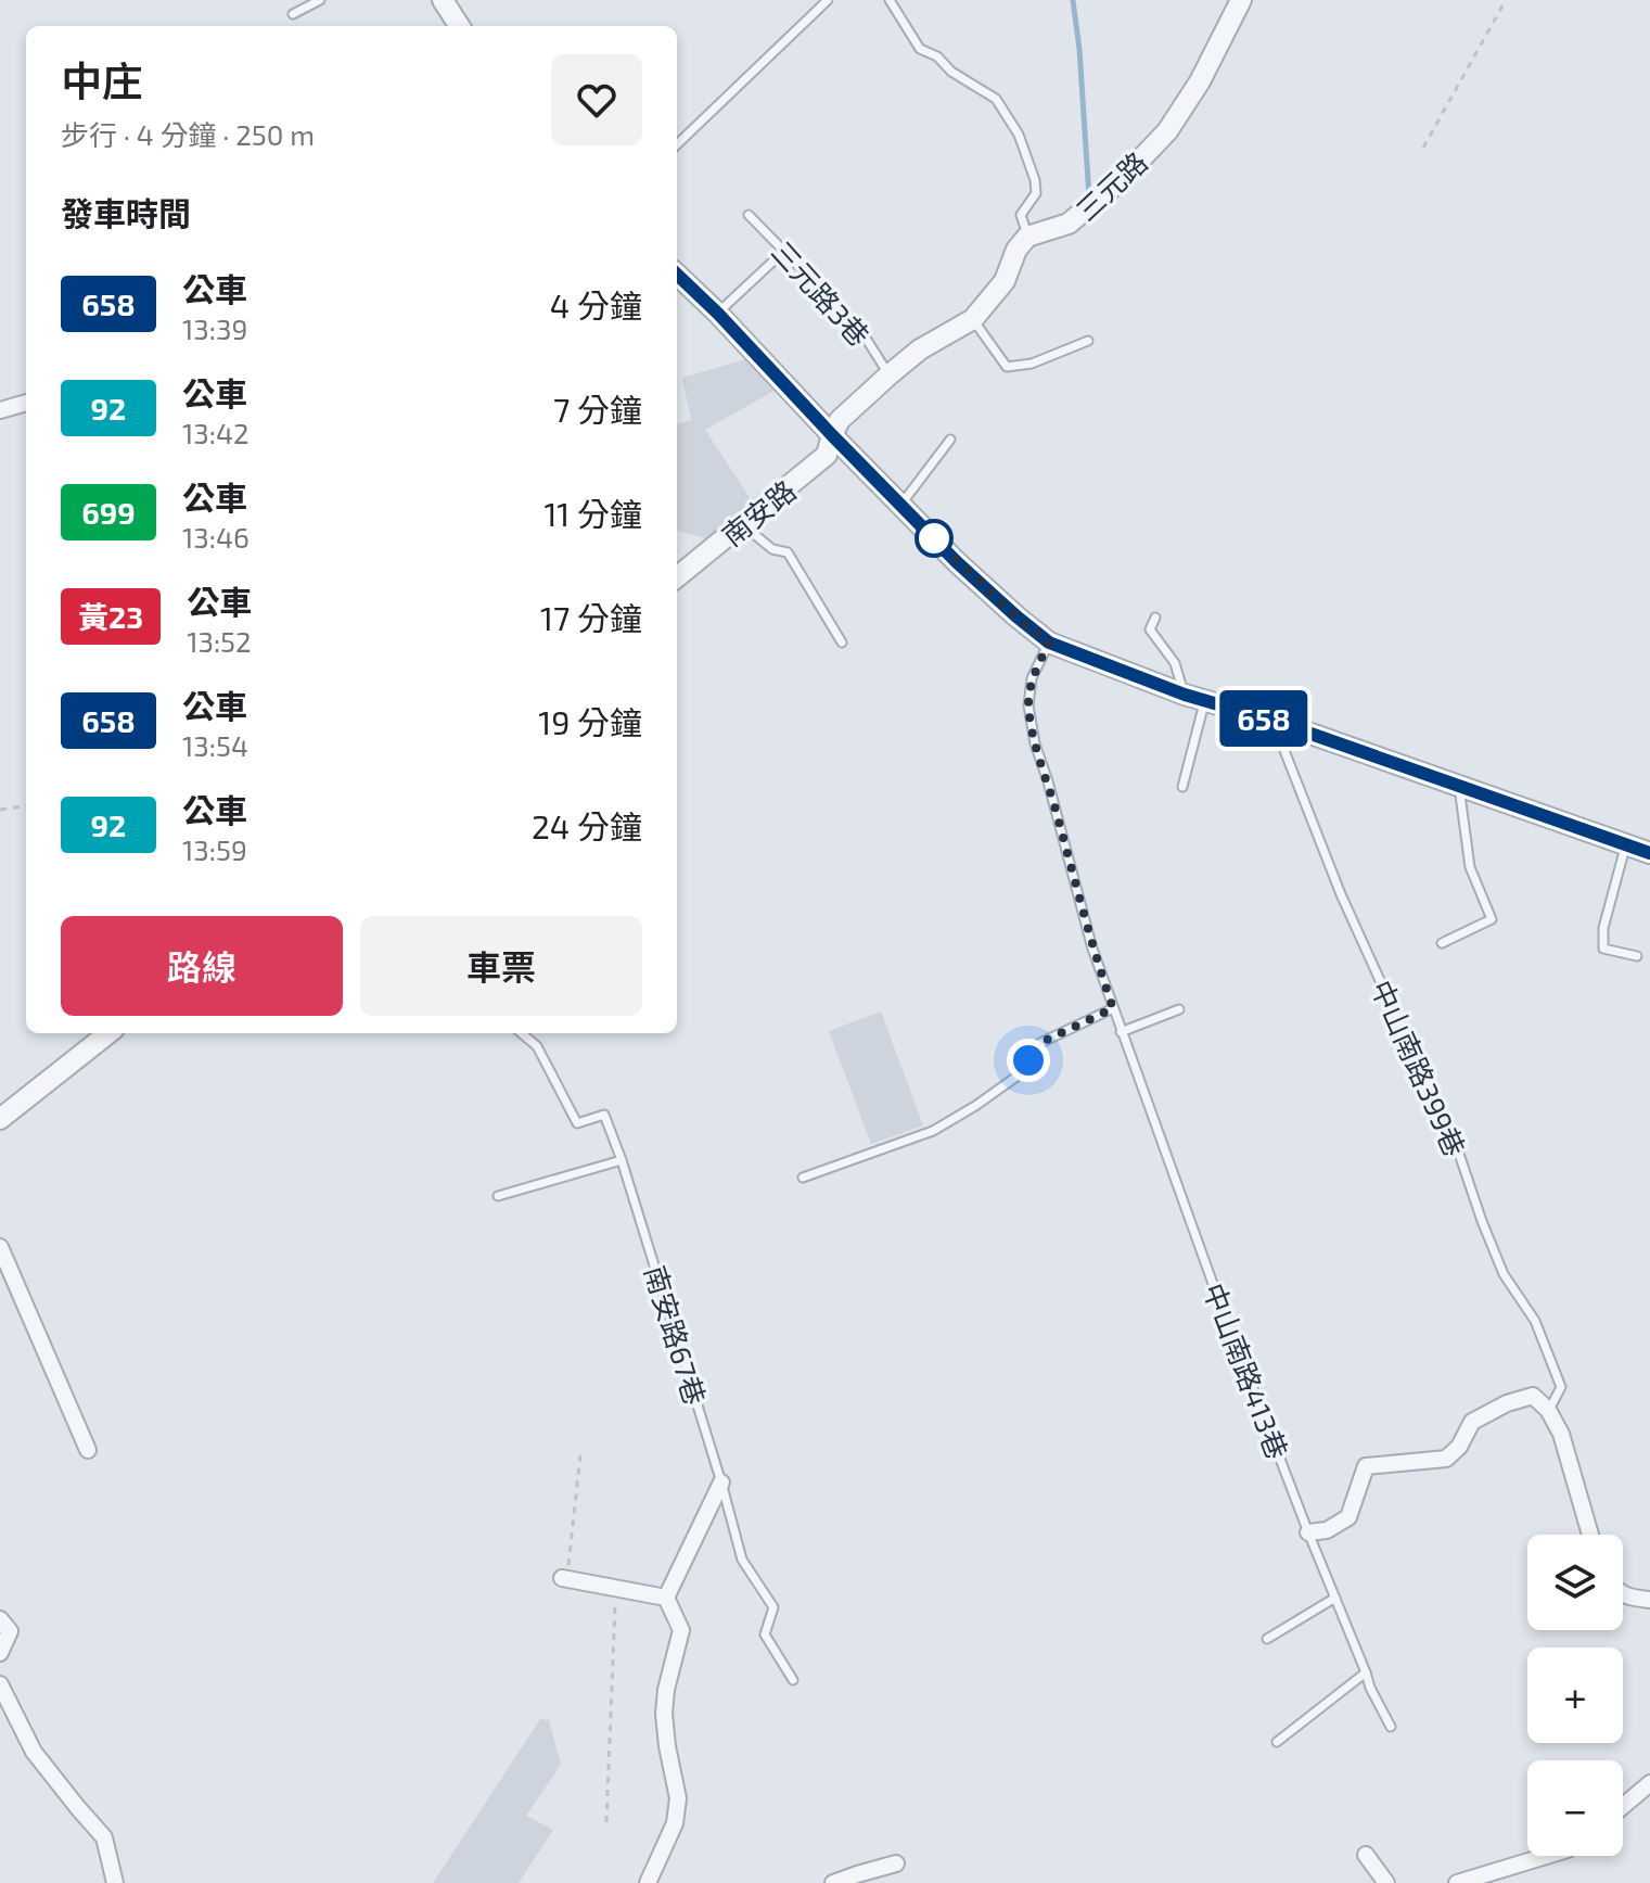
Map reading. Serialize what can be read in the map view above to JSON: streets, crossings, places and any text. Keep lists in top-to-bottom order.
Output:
{
  "streets": {
    "street": ["三元路", "南安路"],
    "lane": [
      "三元路3巷",
      "中山南路399巷",
      "南安路67巷",
      "中山南路413巷"
    ]
  },
  "lines": ["bus line 658"],
  "page": {
    "on_map": "658",
    "heading": [
      ["中庄", "步行 · 4 分鐘 · 250 m"],
      "發車時間"
    ],
    "list": [
      {
        "mark": "658",
        "name": "公車",
        "note": "13:39",
        "value": "4 分鐘"
      },
      {
        "mark": "92",
        "name": "公車",
        "note": "13:42",
        "value": "7 分鐘"
      },
      {
        "mark": "699",
        "name": "公車",
        "note": "13:46",
        "value": "11 分鐘"
      },
      {
        "mark": "黃23",
        "name": "公車",
        "note": "13:52",
        "value": "17 分鐘"
      },
      {
        "mark": "658",
        "name": "公車",
        "note": "13:54",
        "value": "19 分鐘"
      },
      {
        "mark": "92",
        "name": "公車",
        "note": "13:59",
        "value": "24 分鐘"
      }
    ],
    "buttons": ["路線", "車票"],
    "map_buttons": ["+", "−"]
  }
}
